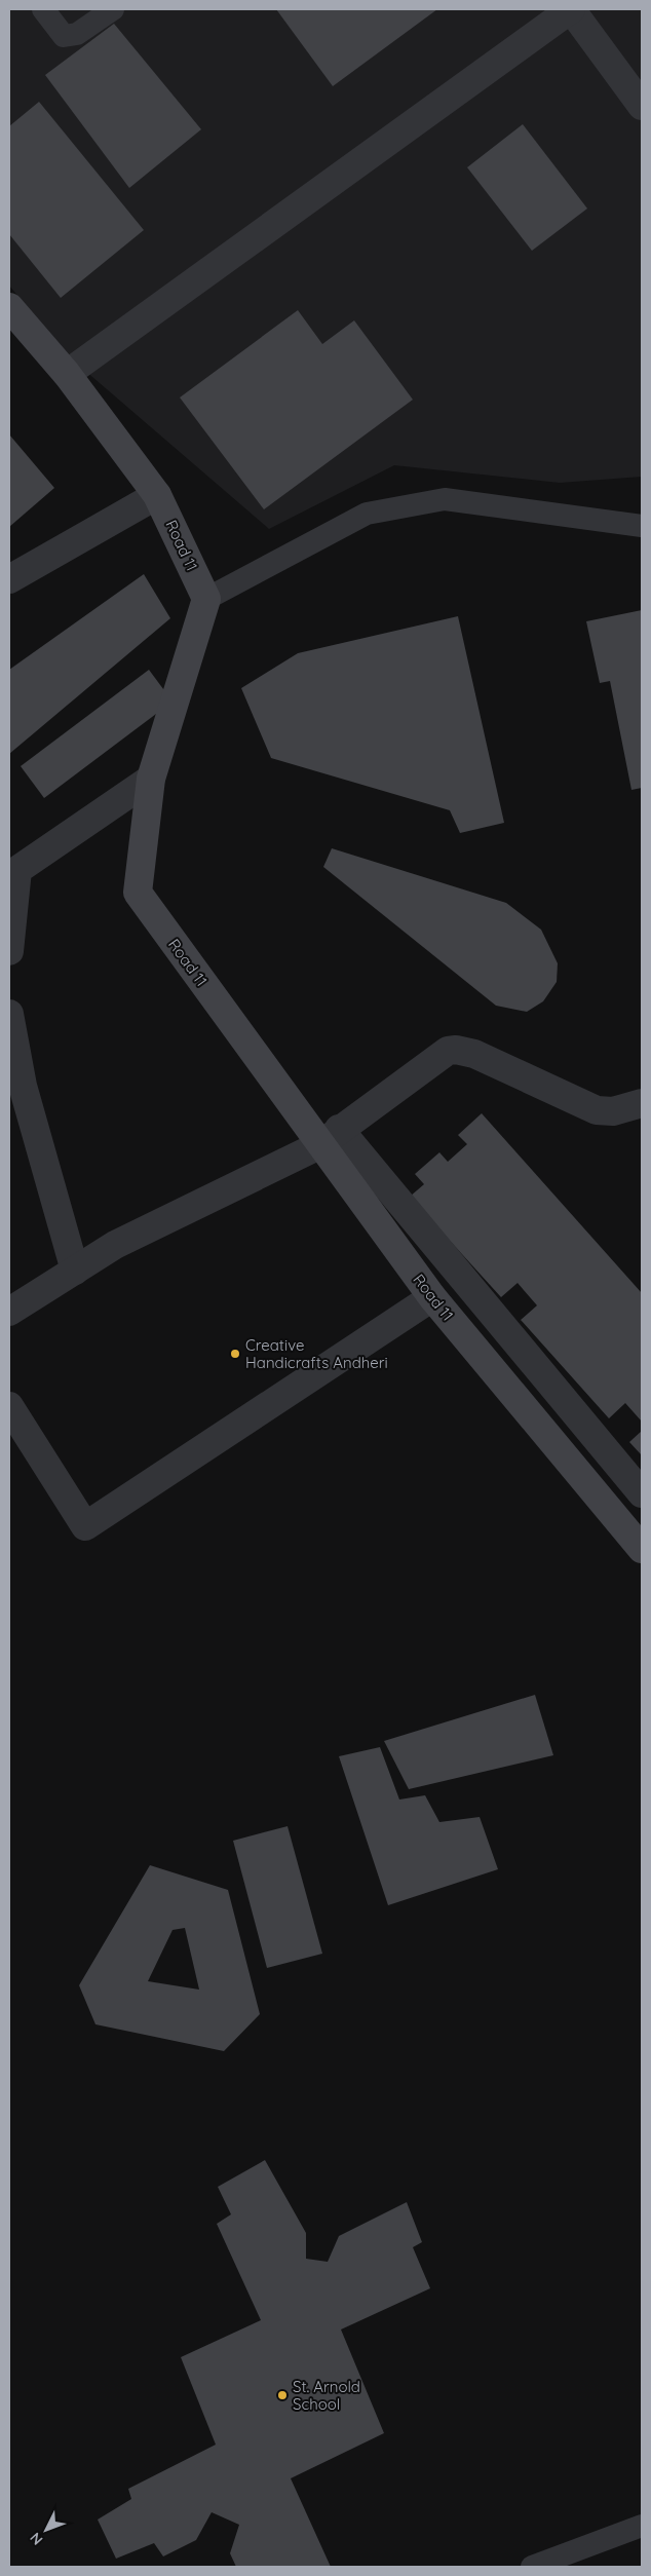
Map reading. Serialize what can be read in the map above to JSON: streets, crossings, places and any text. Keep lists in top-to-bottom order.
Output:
{
  "streets": {
    "street": ["Road 11"]
  },
  "places": ["Creative Handicrafts Andheri", "St. Arnold School"],
  "north": "bottom left"
}
